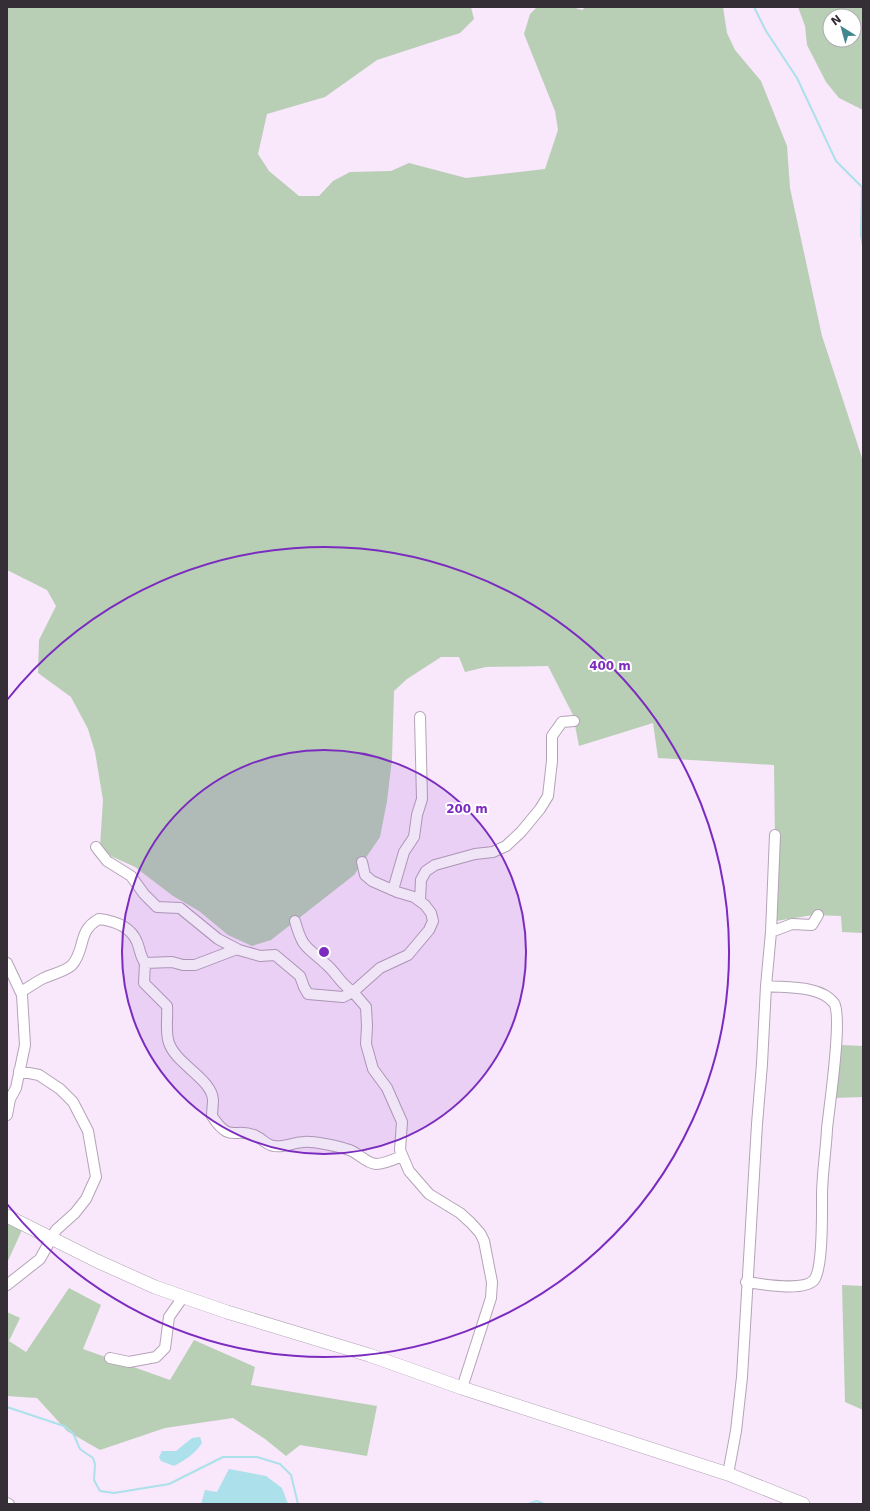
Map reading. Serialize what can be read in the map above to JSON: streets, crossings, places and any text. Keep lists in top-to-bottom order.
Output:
{
  "north": "top left",
  "rings": ["400 m", "200 m"]
}
